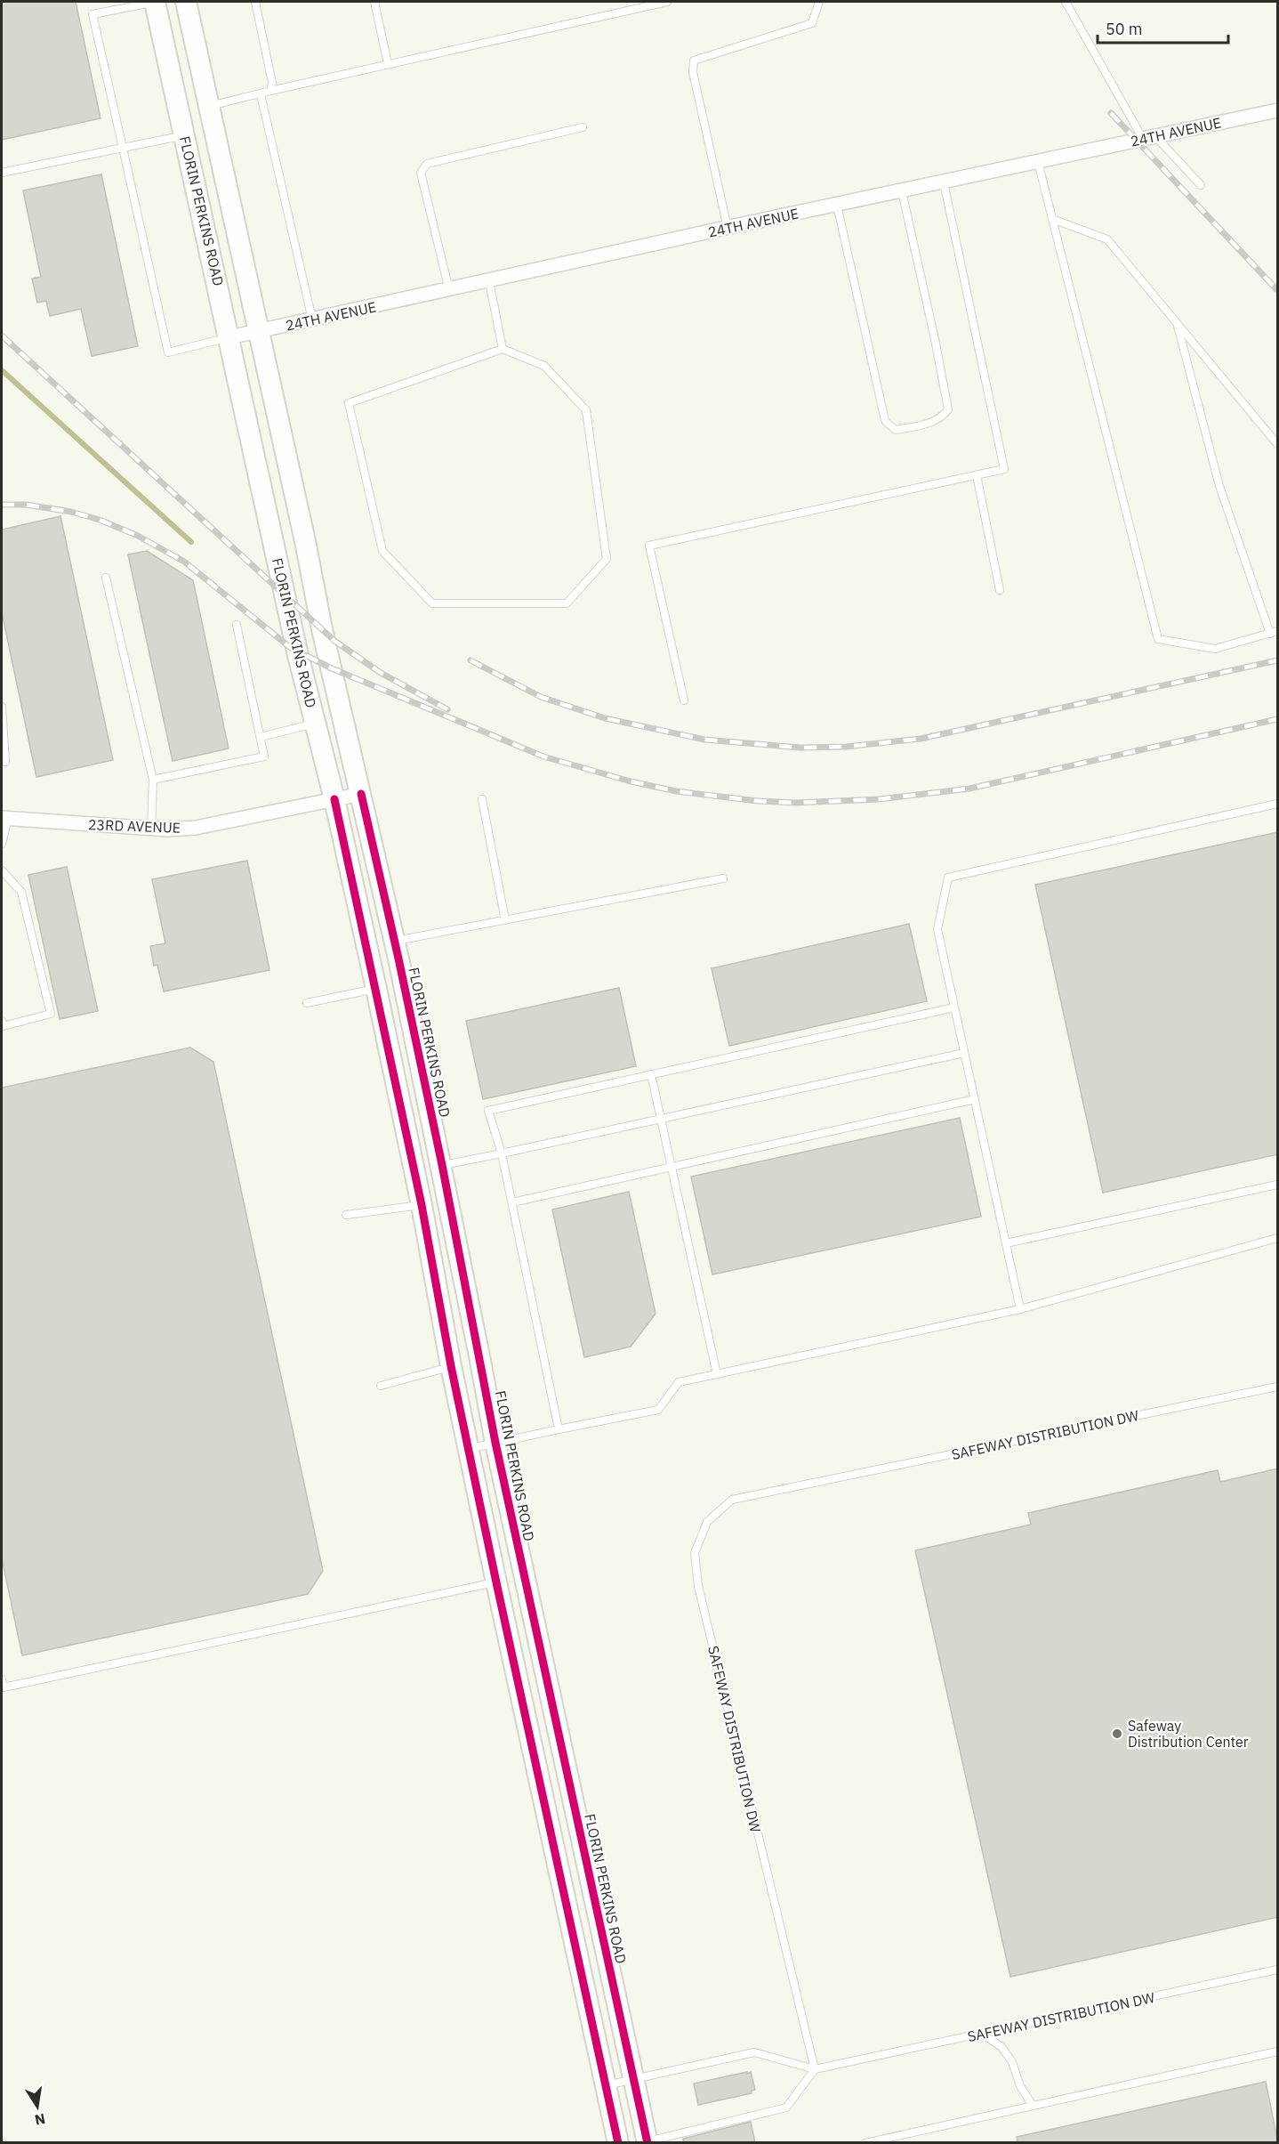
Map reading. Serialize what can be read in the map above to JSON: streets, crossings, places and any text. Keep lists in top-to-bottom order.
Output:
{
  "streets": {
    "main road": ["FLORIN PERKINS ROAD"],
    "street": ["24TH AVENUE", "23RD AVENUE"],
    "lane": ["SAFEWAY DISTRIBUTION DW"]
  },
  "crossings": [
    ["24TH AVENUE", "FLORIN PERKINS ROAD"],
    ["FLORIN PERKINS ROAD", "23RD AVENUE"]
  ],
  "places": ["Safeway Distribution Center"],
  "scale_bar": "50 m",
  "north": "bottom"
}
